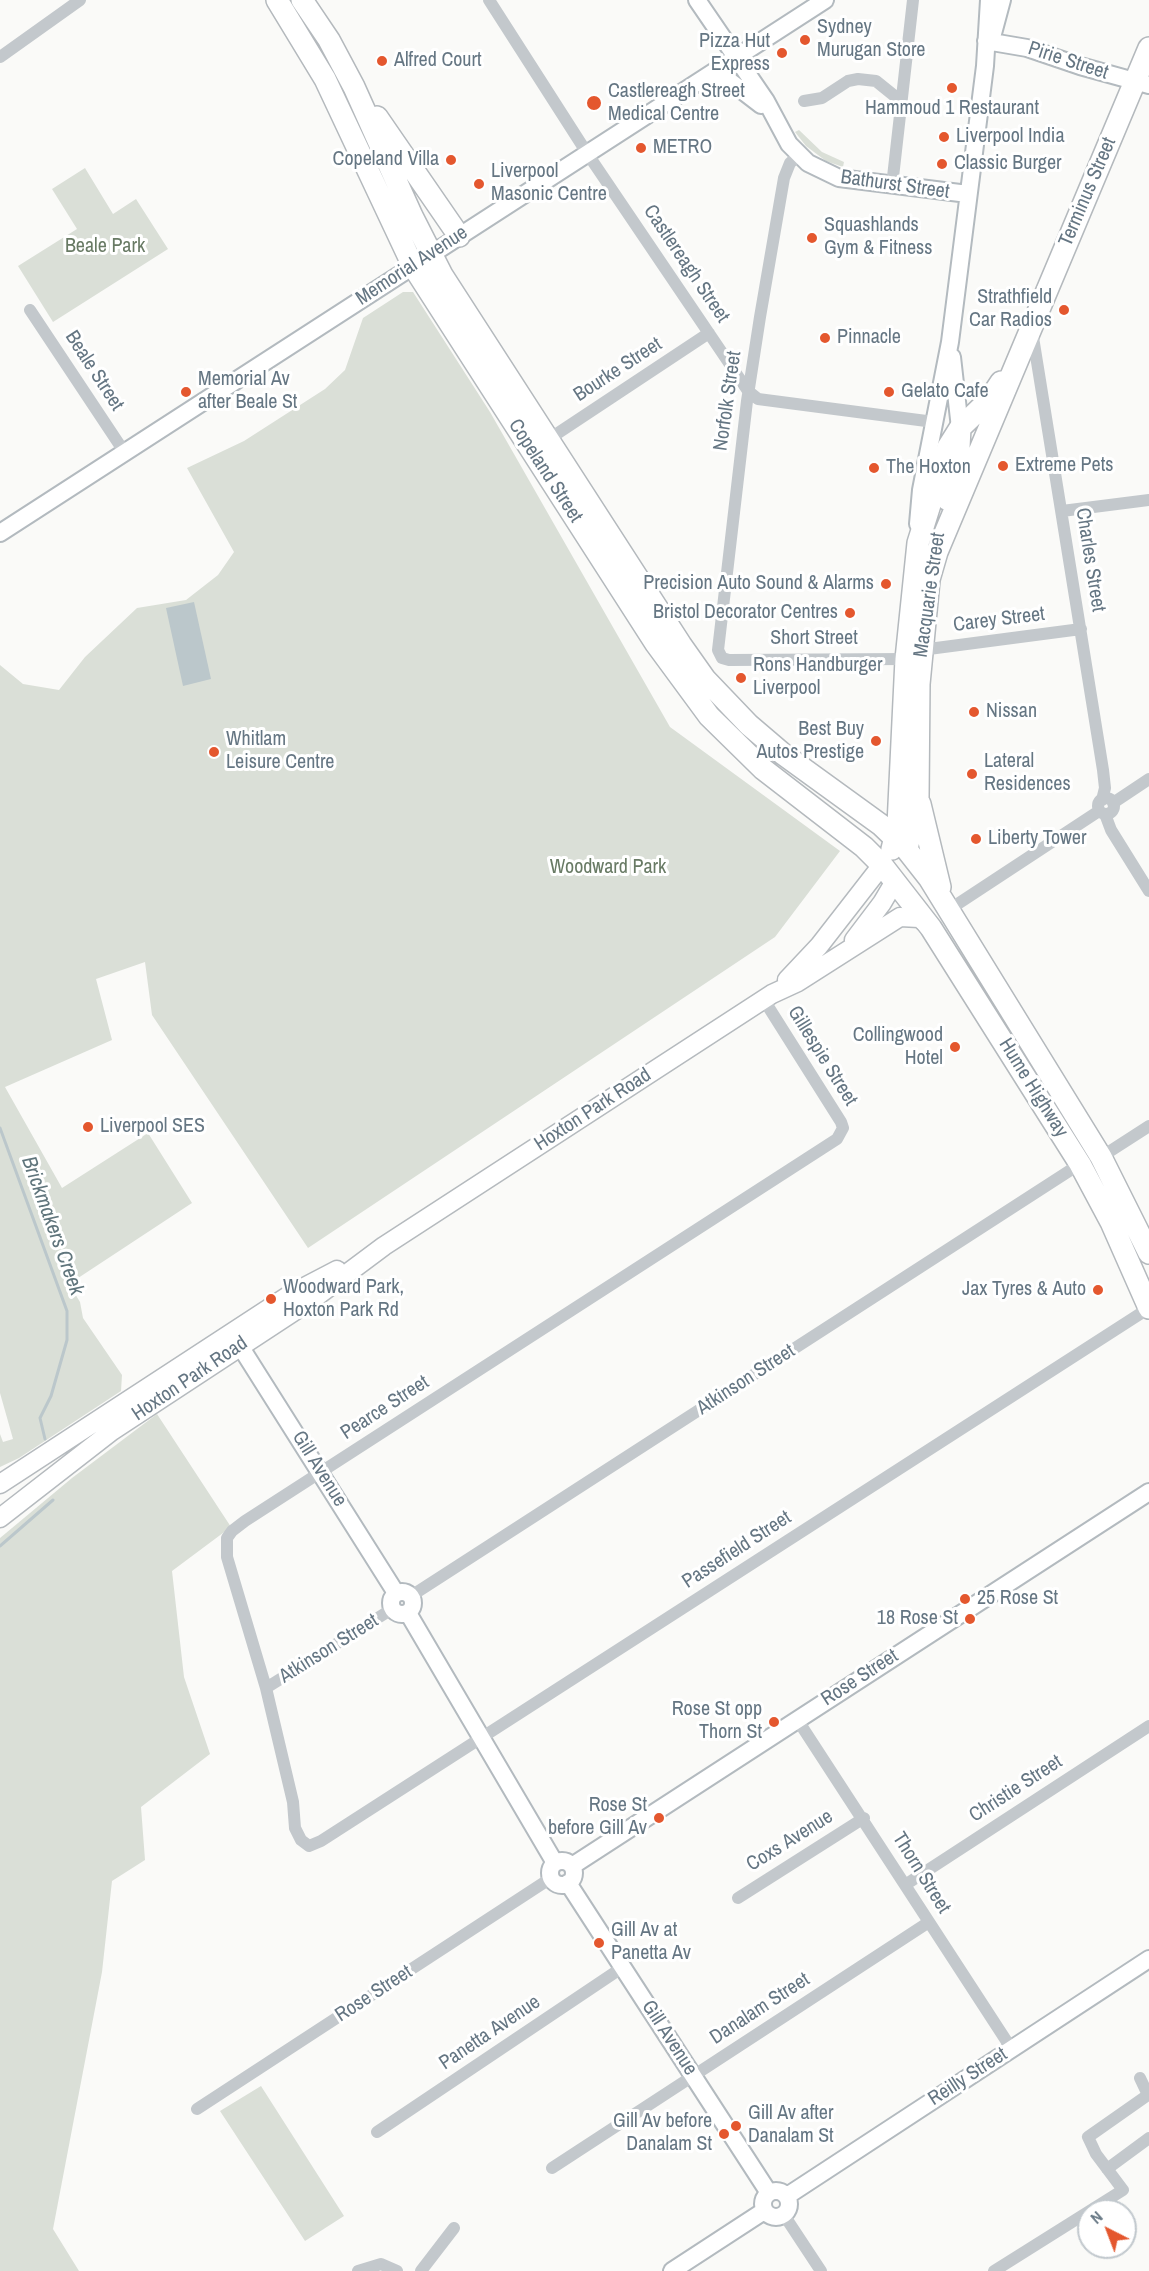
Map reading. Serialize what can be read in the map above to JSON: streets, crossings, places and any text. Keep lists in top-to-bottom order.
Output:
{
  "streets": {
    "highway": [
      "Terminus Street",
      "Copeland Street",
      "Macquarie Street",
      "Hume Highway"
    ],
    "main road": ["Hoxton Park Road"],
    "street": [
      "Pirie Street",
      "Bathurst Street",
      "Castlereagh Street",
      "Memorial Avenue",
      "Bourke Street",
      "Beale Street",
      "Norfolk Street",
      "Charles Street",
      "Carey Street",
      "Short Street",
      "Gillespie Street",
      "Atkinson Street",
      "Pearce Street",
      "Gill Avenue",
      "Passefield Street",
      "Rose Street",
      "Christie Street",
      "Coxs Avenue",
      "Thorn Street",
      "Danalam Street",
      "Panetta Avenue",
      "Reilly Street"
    ]
  },
  "crossings": [
    ["Pirie Street", "Terminus Street"],
    ["Pirie Street", "Macquarie Street"],
    ["Bathurst Street", "Memorial Avenue"],
    ["Bathurst Street", "Norfolk Street"],
    ["Bathurst Street", "Macquarie Street"],
    ["Terminus Street", "Charles Street"],
    ["Terminus Street", "Macquarie Street"],
    ["Castlereagh Street", "Memorial Avenue"],
    ["Castlereagh Street", "Bourke Street"],
    ["Castlereagh Street", "Norfolk Street"],
    ["Memorial Avenue", "Beale Street"],
    ["Memorial Avenue", "Copeland Street"],
    ["Bourke Street", "Copeland Street"],
    ["Norfolk Street", "Short Street"],
    ["Copeland Street", "Macquarie Street"],
    ["Copeland Street", "Hume Highway"],
    ["Copeland Street", "Hoxton Park Road"],
    ["Charles Street", "Carey Street"],
    ["Macquarie Street", "Carey Street"],
    ["Macquarie Street", "Short Street"],
    ["Macquarie Street", "Hume Highway"],
    ["Carey Street", "Short Street"],
    ["Gillespie Street", "Hoxton Park Road"],
    ["Gillespie Street", "Pearce Street"],
    ["Hume Highway", "Hoxton Park Road"],
    ["Hume Highway", "Atkinson Street"],
    ["Hume Highway", "Passefield Street"],
    ["Hoxton Park Road", "Gill Avenue"],
    ["Atkinson Street", "Pearce Street"],
    ["Atkinson Street", "Gill Avenue"],
    ["Pearce Street", "Gill Avenue"],
    ["Pearce Street", "Passefield Street"],
    ["Gill Avenue", "Passefield Street"],
    ["Gill Avenue", "Rose Street"],
    ["Gill Avenue", "Danalam Street"],
    ["Gill Avenue", "Panetta Avenue"],
    ["Gill Avenue", "Reilly Street"],
    ["Rose Street", "Thorn Street"],
    ["Christie Street", "Thorn Street"],
    ["Coxs Avenue", "Thorn Street"],
    ["Thorn Street", "Danalam Street"],
    ["Thorn Street", "Reilly Street"]
  ],
  "water": ["Brickmakers Creek"],
  "parks": ["Beale Park", "Woodward Park"],
  "places": [
    "Sydney Murugan Store",
    "Pizza Hut Express",
    "Alfred Court",
    "Hammoud 1 Restaurant",
    "Castlereagh Street Medical Centre",
    "Liverpool India",
    "METRO",
    "Copeland Villa",
    "Classic Burger",
    "Liverpool Masonic Centre",
    "Squashlands Gym & Fitness",
    "Strathfield Car Radios",
    "Pinnacle",
    "Memorial Av after Beale St",
    "Gelato Cafe",
    "Extreme Pets",
    "The Hoxton",
    "Precision Auto Sound & Alarms",
    "Bristol Decorator Centres",
    "Rons Handburger Liverpool",
    "Nissan",
    "Best Buy Autos Prestige",
    "Whitlam Leisure Centre",
    "Lateral Residences",
    "Liberty Tower",
    "Collingwood Hotel",
    "Liverpool SES",
    "Jax Tyres & Auto",
    "Woodward Park, Hoxton Park Rd",
    "25 Rose St",
    "18 Rose St",
    "Rose St opp Thorn St",
    "Rose St before Gill Av",
    "Gill Av at Panetta Av",
    "Gill Av after Danalam St",
    "Gill Av before Danalam St"
  ],
  "north": "top left"
}
